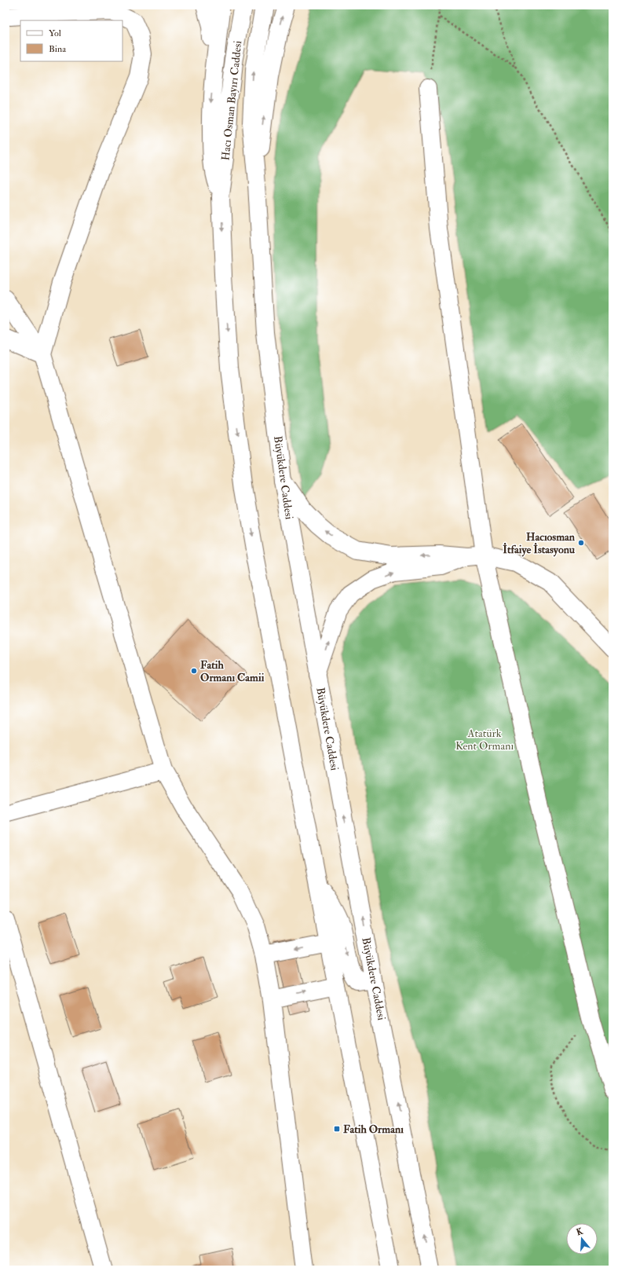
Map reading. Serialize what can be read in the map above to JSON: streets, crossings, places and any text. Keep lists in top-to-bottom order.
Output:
{
  "streets": {
    "main road": ["Hacı Osman Bayırı Caddesi", "Büyükdere Caddesi"]
  },
  "crossings": [
    ["Hacı Osman Bayırı Caddesi", "Büyükdere Caddesi"]
  ],
  "parks": ["Atatürk Kent Ormanı"],
  "places": {
    "other": ["Hacıosman İtfaiye İstasyonu", "Fatih Ormanı Camii"],
    "transit": ["Fatih Ormanı"]
  },
  "legend": ["Yol", "Bina"],
  "north": "top"
}
